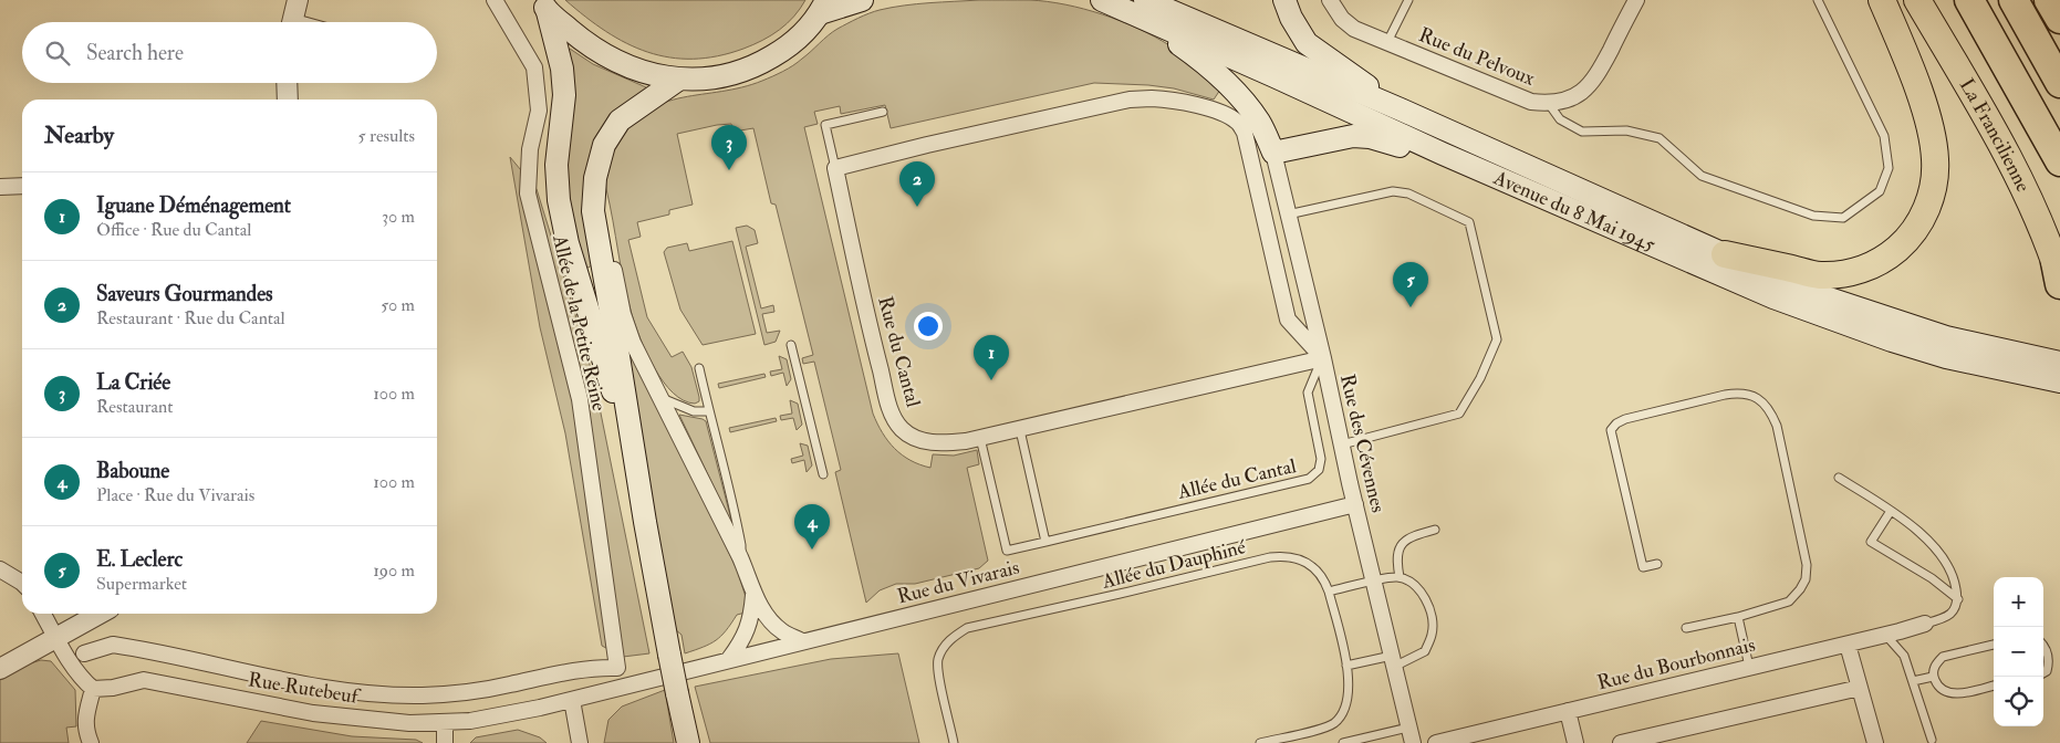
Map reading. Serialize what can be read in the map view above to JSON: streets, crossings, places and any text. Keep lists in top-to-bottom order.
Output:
{
  "streets": {
    "highway": ["La Francilienne"],
    "main road": ["Avenue du 8 Mai 1945"],
    "street": [
      "Rue du Pelvoux",
      "Allée de la Petite Reine",
      "Rue du Cantal",
      "Rue des Cévennes",
      "Rue du Vivarais",
      "Rue du Bourbonnais",
      "Rue Rutebeuf"
    ],
    "lane": ["Allée du Cantal", "Allée du Dauphiné"]
  },
  "crossings": [
    ["Rue du Cantal", "Rue des Cévennes"],
    ["Rue du Cantal", "Allée du Cantal"],
    ["Rue des Cévennes", "Allée du Cantal"],
    ["Rue des Cévennes", "Rue du Vivarais"],
    ["Rue du Vivarais", "Rue Rutebeuf"]
  ],
  "page": {
    "search": "Search here",
    "heading": ["Nearby", "5 results"],
    "pins": [
      "3",
      "2",
      "5",
      "1",
      "4"
    ],
    "list": [
      {
        "mark": "1",
        "name": "Iguane Déménagement",
        "note": "Office · Rue du Cantal",
        "value": "30 m"
      },
      {
        "mark": "2",
        "name": "Saveurs Gourmandes",
        "note": "Restaurant · Rue du Cantal",
        "value": "50 m"
      },
      {
        "mark": "3",
        "name": "La Criée",
        "note": "Restaurant",
        "value": "100 m"
      },
      {
        "mark": "4",
        "name": "Baboune",
        "note": "Place · Rue du Vivarais",
        "value": "100 m"
      },
      {
        "mark": "5",
        "name": "E. Leclerc",
        "note": "Supermarket",
        "value": "190 m"
      }
    ],
    "map_buttons": ["+", "−"]
  }
}
